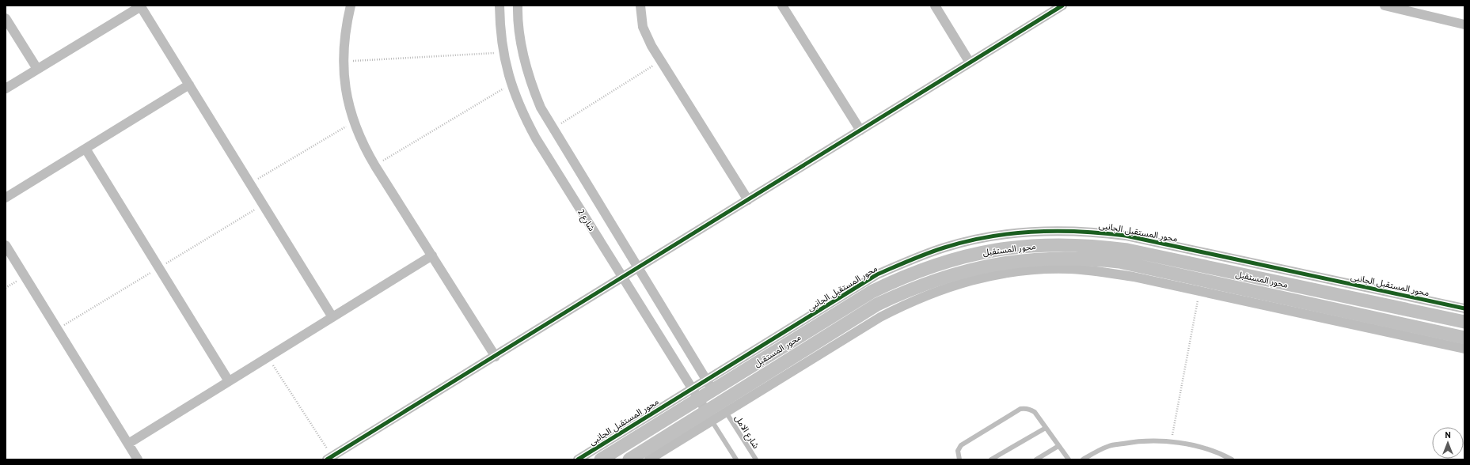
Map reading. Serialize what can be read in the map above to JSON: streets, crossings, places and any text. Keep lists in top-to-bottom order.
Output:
{
  "streets": {
    "street": ["شارع 2", "محور المستقبل الجانبى", "محور المستقبل"],
    "lane": ["شارع الامل"]
  },
  "crossings": [
    ["شارع 2", "محور المستقبل الجانبى"],
    ["شارع 2", "محور المستقبل"],
    ["محور المستقبل الجانبى", "محور المستقبل"],
    ["محور المستقبل", "شارع الامل"]
  ],
  "north": "top"
}
